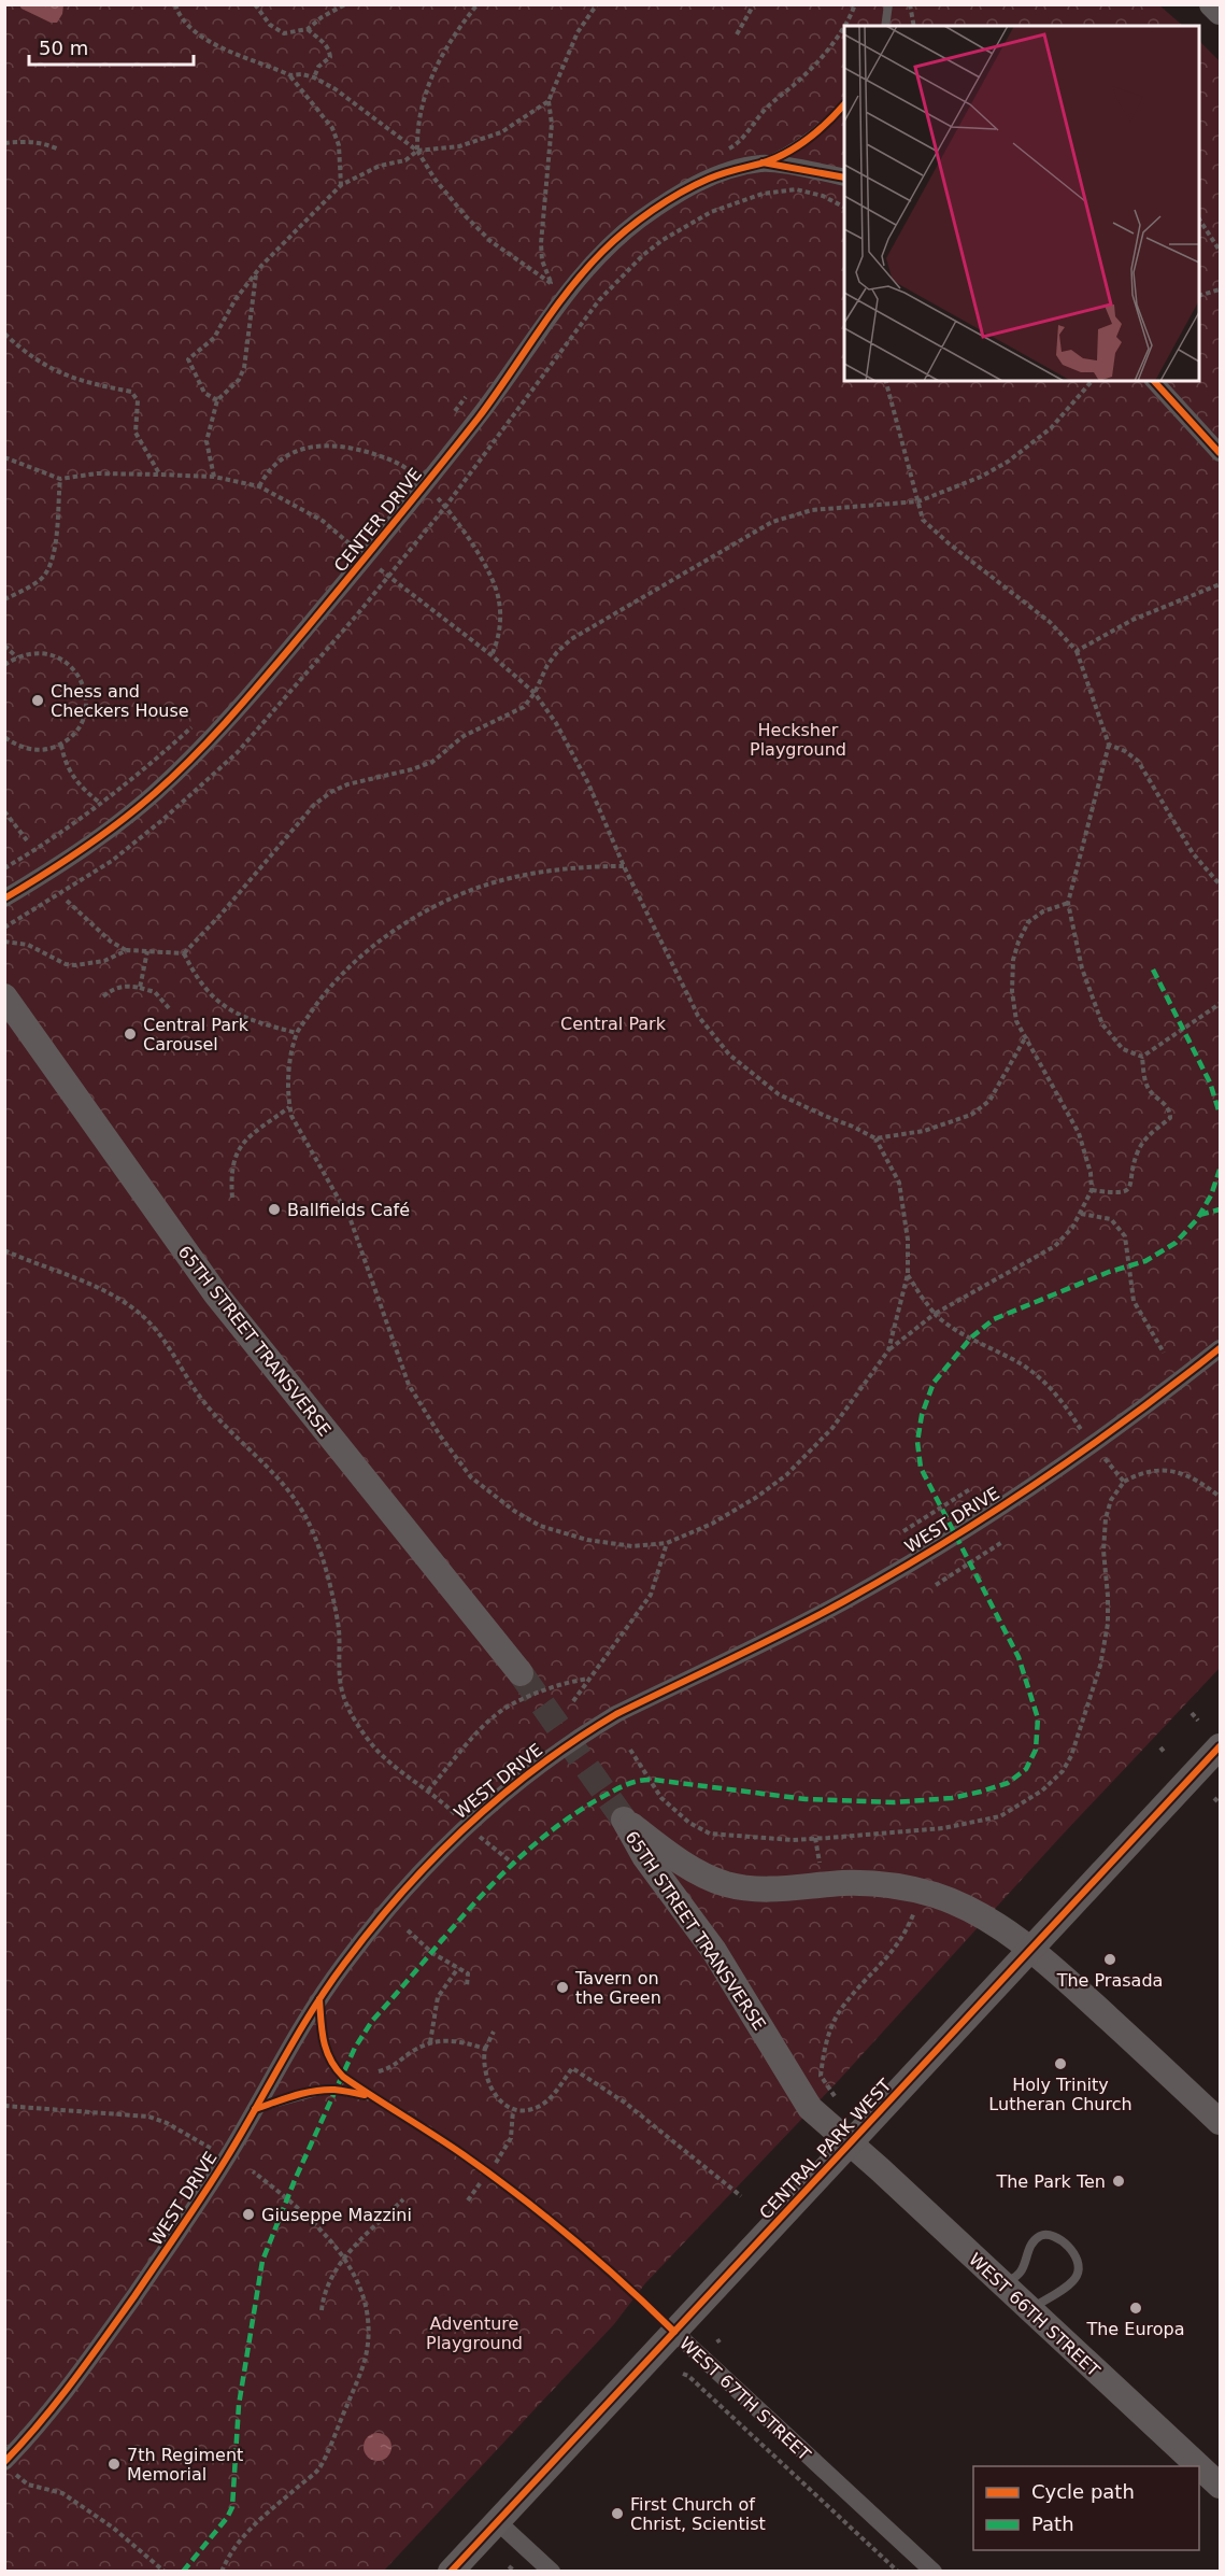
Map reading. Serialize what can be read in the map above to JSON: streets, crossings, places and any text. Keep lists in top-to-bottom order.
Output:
{
  "streets": {
    "main road": ["65TH STREET TRANSVERSE", "CENTRAL PARK WEST", "WEST 66TH STREET"],
    "street": ["CENTER DRIVE", "WEST DRIVE", "WEST 67TH STREET"]
  },
  "crossings": [
    ["65TH STREET TRANSVERSE", "CENTRAL PARK WEST"],
    ["65TH STREET TRANSVERSE", "WEST 66TH STREET"],
    ["WEST DRIVE", "WEST 67TH STREET"],
    ["CENTRAL PARK WEST", "WEST 66TH STREET"],
    ["CENTRAL PARK WEST", "WEST 67TH STREET"]
  ],
  "parks": ["Hecksher Playground", "Central Park", "Adventure Playground"],
  "places": [
    "Chess and Checkers House",
    "Central Park Carousel",
    "Ballfields Café",
    "The Prasada",
    "Tavern on the Green",
    "Holy Trinity Lutheran Church",
    "The Park Ten",
    "Giuseppe Mazzini",
    "The Europa",
    "7th Regiment Memorial",
    "First Church of Christ, Scientist"
  ],
  "legend": ["Cycle path", "Path"],
  "scale_bar": "50 m"
}
